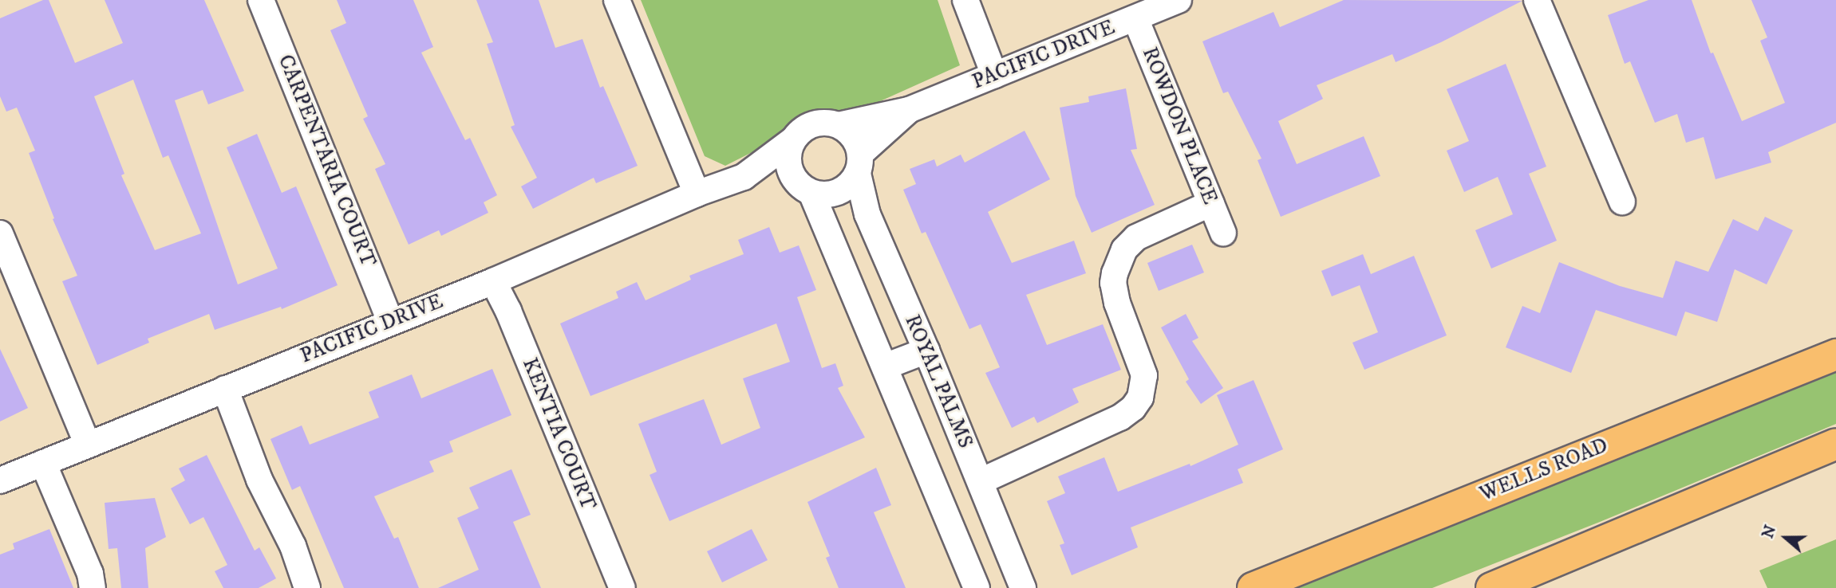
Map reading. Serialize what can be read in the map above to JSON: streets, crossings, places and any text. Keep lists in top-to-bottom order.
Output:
{
  "streets": {
    "main road": ["WELLS ROAD"],
    "street": [
      "PACIFIC DRIVE",
      "ROWDON PLACE",
      "CARPENTARIA COURT",
      "ROYAL PALMS",
      "KENTIA COURT"
    ]
  },
  "crossings": [
    ["PACIFIC DRIVE", "ROWDON PLACE"],
    ["PACIFIC DRIVE", "CARPENTARIA COURT"],
    ["PACIFIC DRIVE", "ROYAL PALMS"],
    ["PACIFIC DRIVE", "KENTIA COURT"]
  ],
  "north": "left"
}
